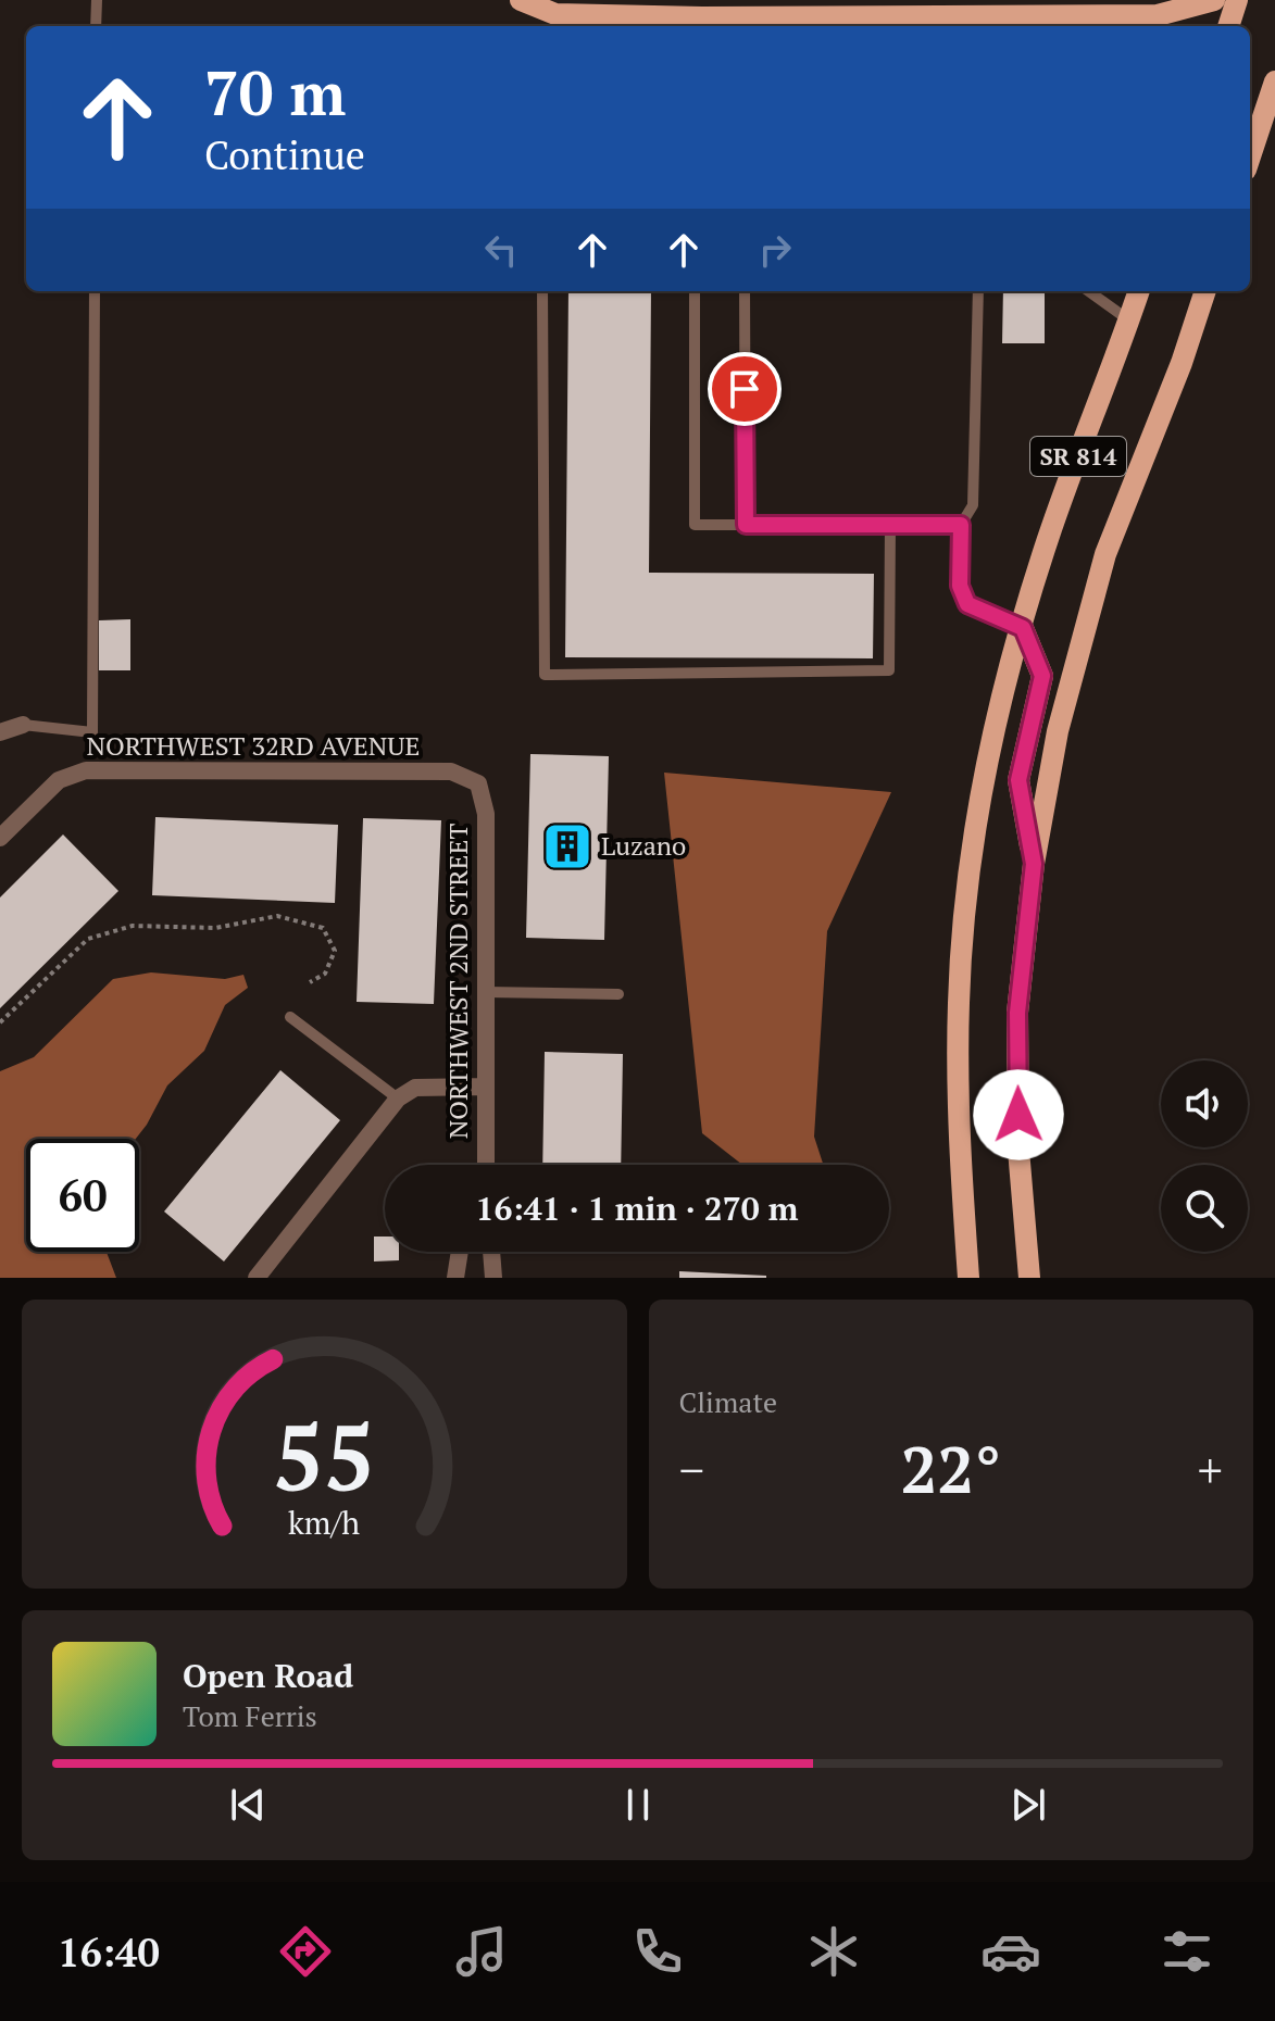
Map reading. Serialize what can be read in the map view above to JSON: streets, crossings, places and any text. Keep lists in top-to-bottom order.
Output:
{
  "streets": {
    "main road": ["SR 814"],
    "street": ["NORTHWEST 32RD AVENUE", "NORTHWEST 2ND STREET"]
  },
  "crossings": [
    ["NORTHWEST 32RD AVENUE", "NORTHWEST 2ND STREET"]
  ],
  "places": {
    "building": ["Luzano"]
  },
  "page": {
    "turn": ["70 m", "Continue"],
    "limit": "60",
    "trip": "16:41 · 1 min · 270 m",
    "tile": "Climate",
    "heat": ["−", "22°", "+"],
    "song": ["Open Road", "Tom Ferris"],
    "tabs": "16:40",
    "gauge": ["55", "km/h"]
  }
}
